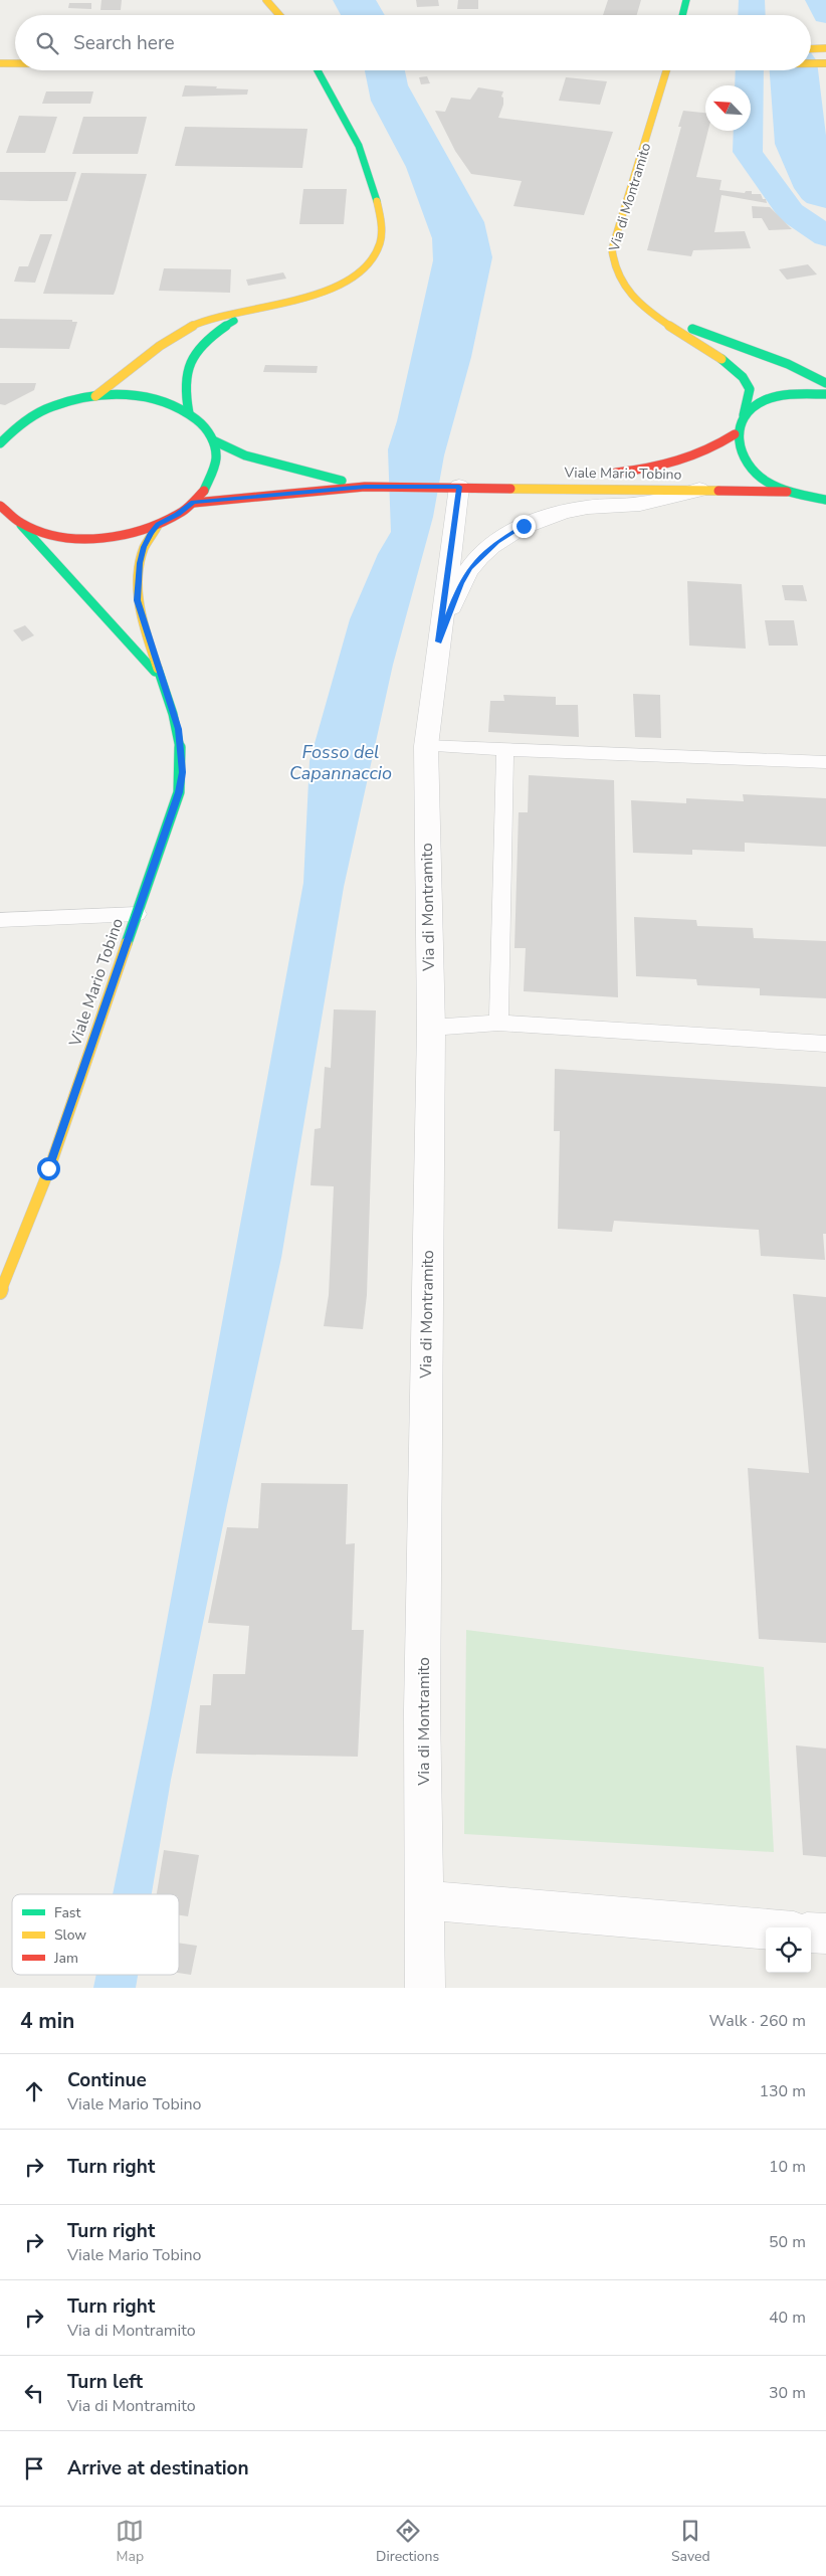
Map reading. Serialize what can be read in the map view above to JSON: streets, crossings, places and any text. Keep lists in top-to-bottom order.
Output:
{
  "streets": {
    "main road": ["Via di Montramito", "Viale Mario Tobino"]
  },
  "crossings": [
    ["Via di Montramito", "Viale Mario Tobino"]
  ],
  "water": ["Fosso del Capannaccio"],
  "legend": ["Fast", "Slow", "Jam"],
  "north": "top left",
  "page": {
    "search": "Search here",
    "heading": ["4 min", "Walk · 260 m"],
    "list": [
      ["Continue", "Viale Mario Tobino", "130 m"],
      ["Turn right", "10 m"],
      ["Turn right", "Viale Mario Tobino", "50 m"],
      ["Turn right", "Via di Montramito", "40 m"],
      ["Turn left", "Via di Montramito", "30 m"],
      "Arrive at destination"
    ],
    "nav": ["Map", "Directions", "Saved"]
  }
}
